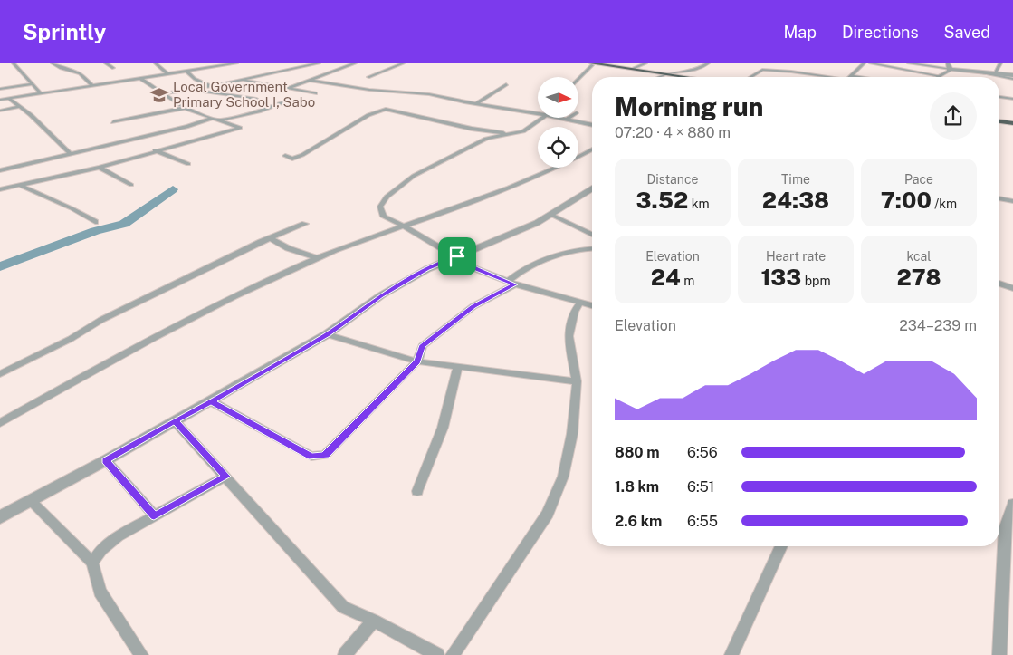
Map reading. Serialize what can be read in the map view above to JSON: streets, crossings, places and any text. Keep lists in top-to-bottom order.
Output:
{
  "places": {
    "school or university": ["Local Government Primary School I, Sabo"]
  },
  "north": "right",
  "page": {
    "header": "Sprintly",
    "nav": ["Map", "Directions", "Saved"],
    "heading": ["Morning run", "07:20 · 4 × 880 m"],
    "stats": [
      ["Distance", "3.52 km"],
      ["Time", "24:38"],
      ["Pace", "7:00 /km"],
      ["Elevation", "24 m"],
      ["Heart rate", "133 bpm"],
      ["kcal", "278"]
    ],
    "chart": ["Elevation", "234–239 m"],
    "list": [
      {
        "name": "880 m",
        "note": "6:56"
      },
      {
        "name": "1.8 km",
        "note": "6:51"
      },
      {
        "name": "2.6 km",
        "note": "6:55"
      }
    ]
  }
}
